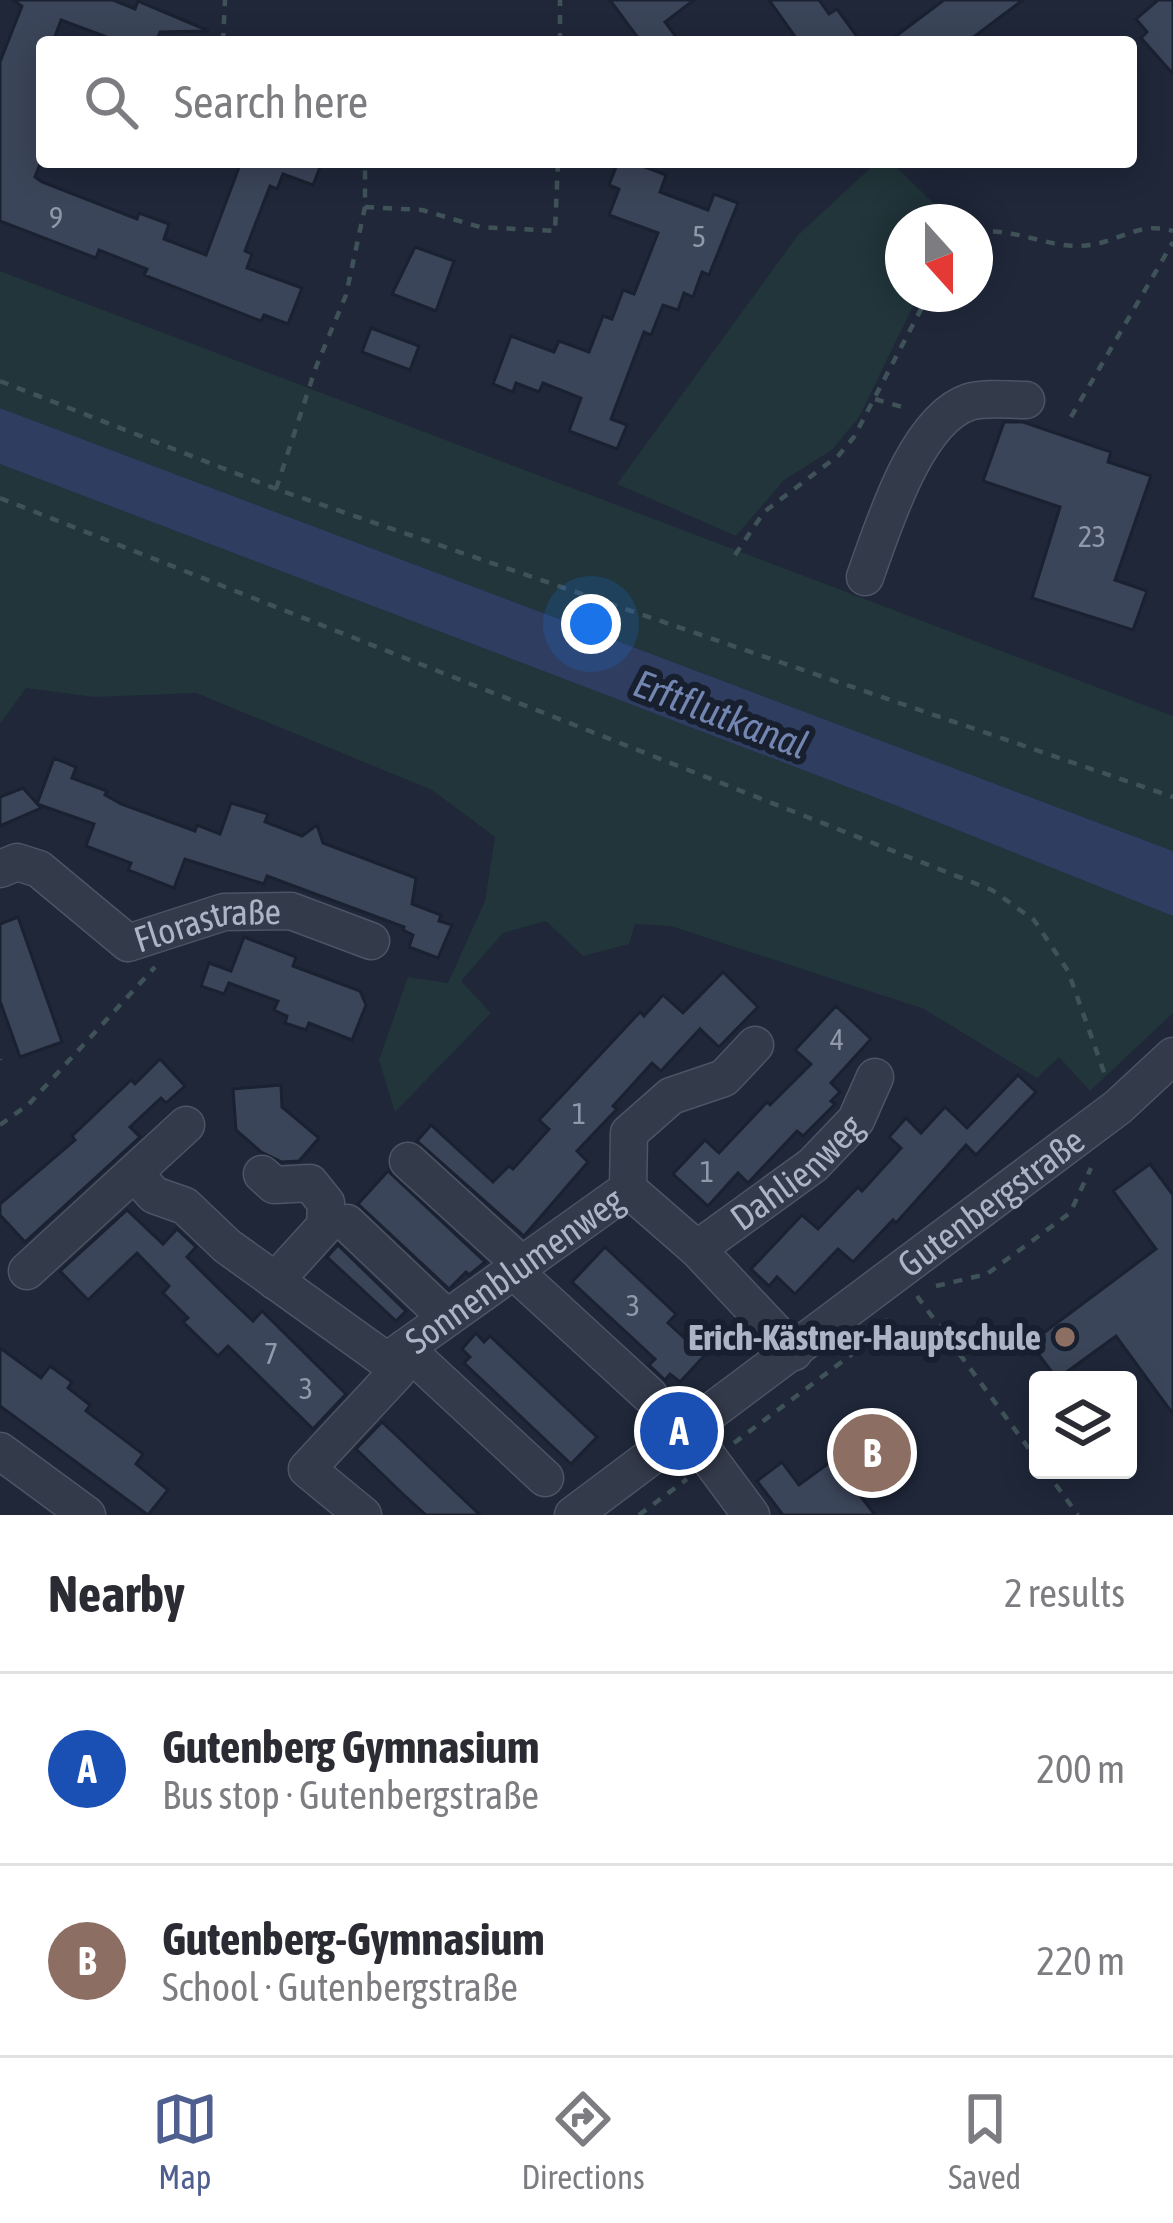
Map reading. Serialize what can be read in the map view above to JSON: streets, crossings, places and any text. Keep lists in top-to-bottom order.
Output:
{
  "streets": {
    "street": [
      "Florastraße",
      "Dahlienweg",
      "Gutenbergstraße",
      "Sonnenblumenweg"
    ]
  },
  "crossings": [
    ["Dahlienweg", "Sonnenblumenweg"],
    ["Gutenbergstraße", "Sonnenblumenweg"]
  ],
  "water": ["Erftflutkanal"],
  "places": ["Erich-Kästner-Hauptschule"],
  "house_numbers": [
    "9",
    "5",
    "23",
    "4",
    "1",
    "1",
    "3",
    "7",
    "3"
  ],
  "north": "bottom",
  "page": {
    "search": "Search here",
    "pins": ["A", "B"],
    "heading": ["Nearby", "2 results"],
    "list": [
      {
        "mark": "A",
        "name": "Gutenberg Gymnasium",
        "note": "Bus stop · Gutenbergstraße",
        "value": "200 m"
      },
      {
        "mark": "B",
        "name": "Gutenberg-Gymnasium",
        "note": "School · Gutenbergstraße",
        "value": "220 m"
      }
    ],
    "nav": ["Map", "Directions", "Saved"]
  }
}
